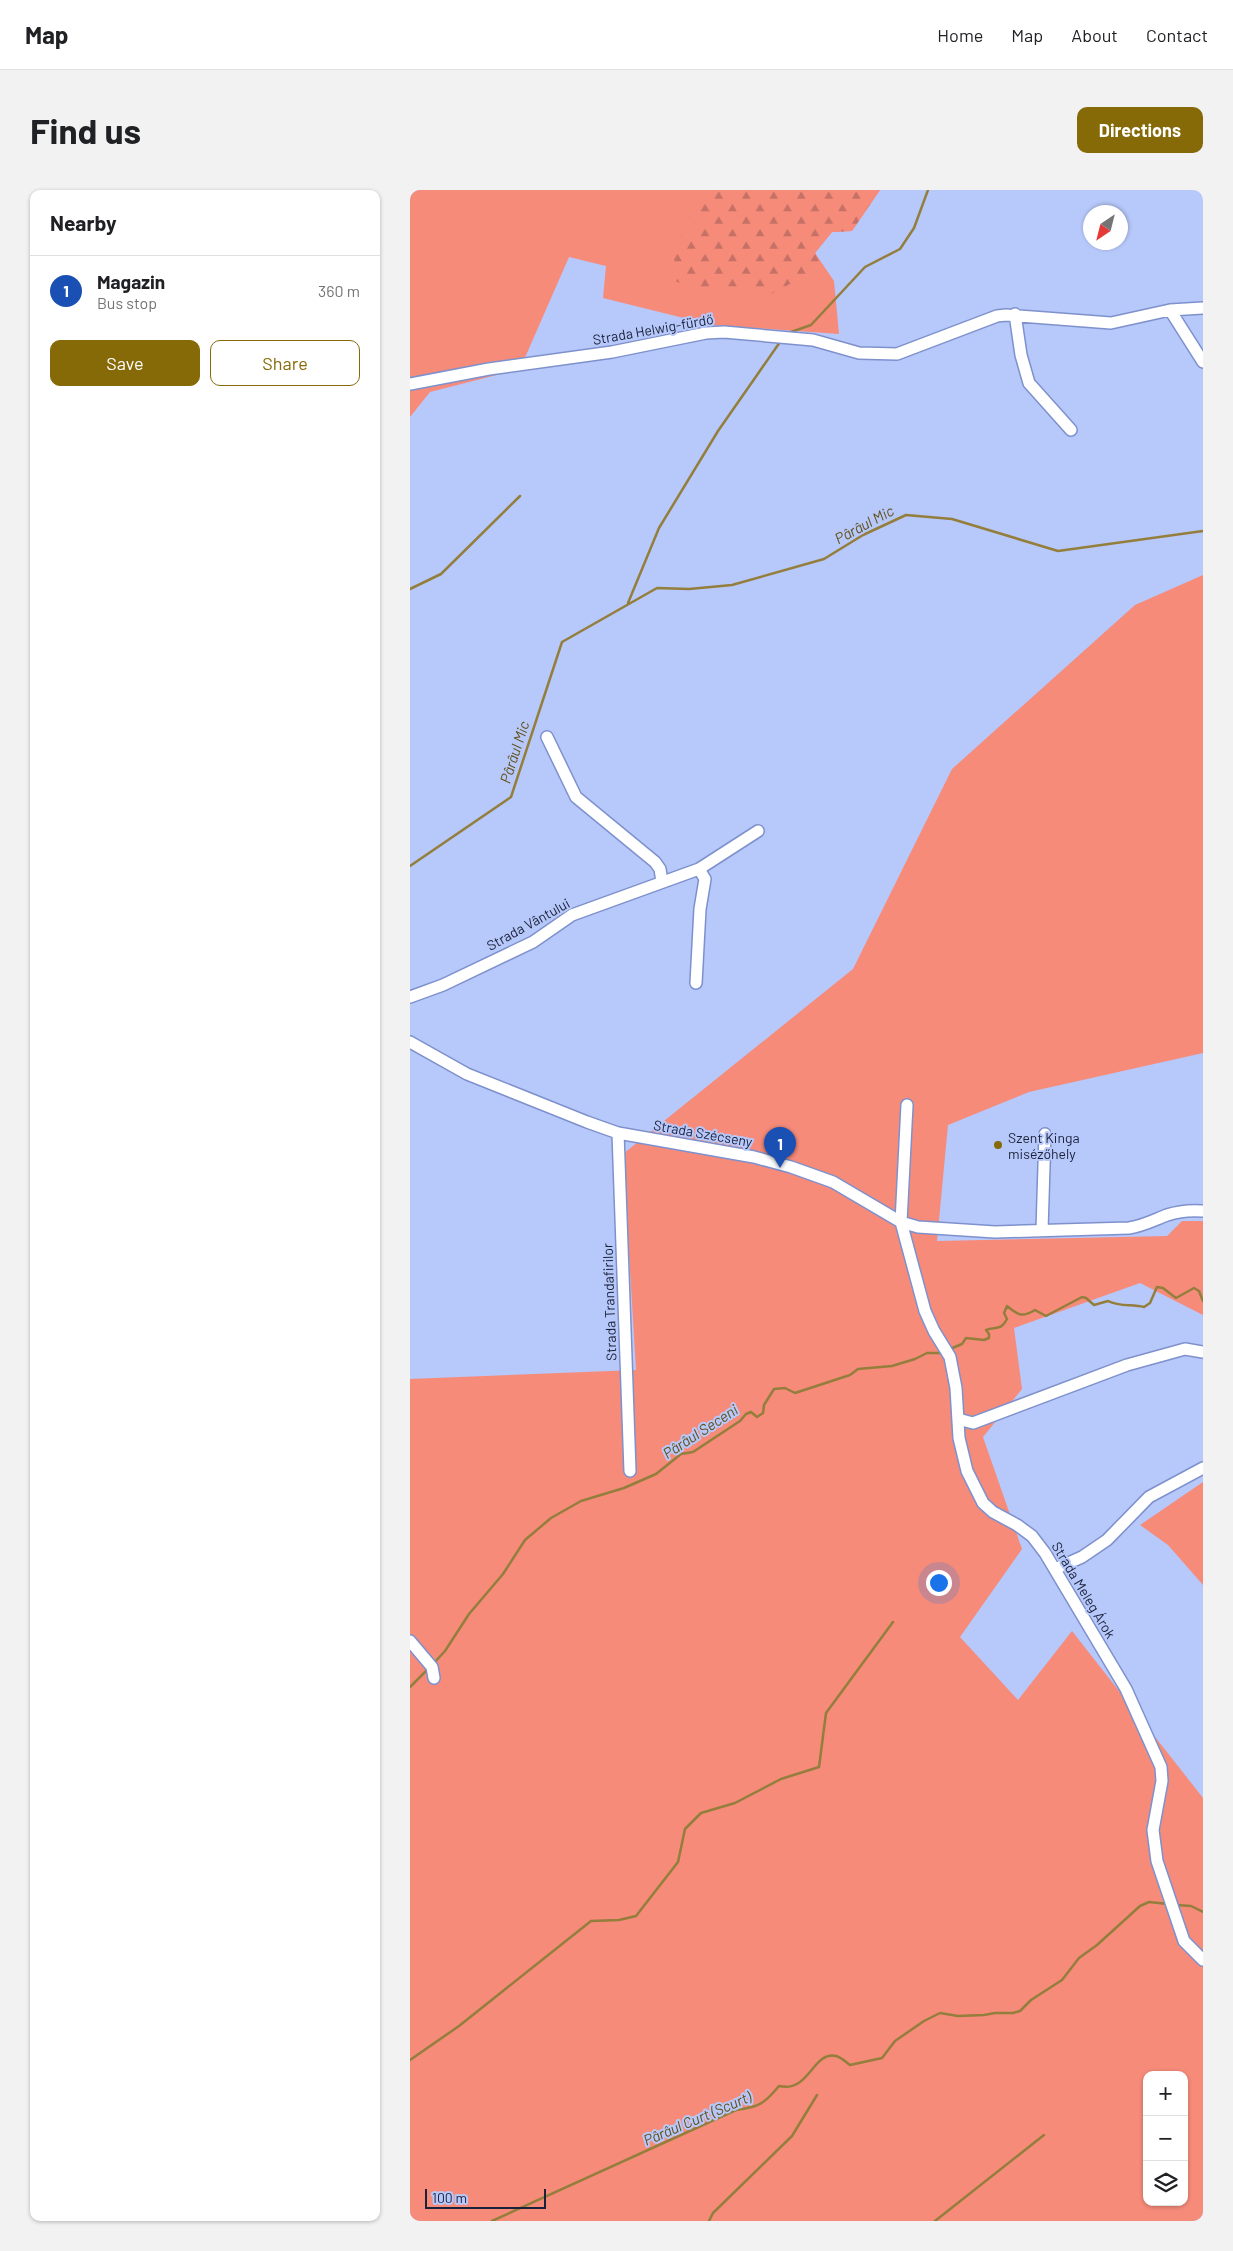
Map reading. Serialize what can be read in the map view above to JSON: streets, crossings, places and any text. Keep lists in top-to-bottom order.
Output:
{
  "streets": {
    "street": [
      "Strada Helwig-fürdő",
      "Strada Vântului",
      "Strada Szécseny",
      "Strada Trandafirilor",
      "Strada Meleg Árok"
    ]
  },
  "crossings": [
    ["Strada Szécseny", "Strada Trandafirilor"],
    ["Strada Szécseny", "Strada Meleg Árok"]
  ],
  "water": ["Pârâul Mic", "Pârâul Seceni", "Pârâul Curt (Scurt)"],
  "places": ["Szent Kinga misézőhely"],
  "scale_bar": "100 m",
  "north": "bottom left",
  "page": {
    "header": "Map",
    "nav": [
      "Home",
      "Map",
      "About",
      "Contact"
    ],
    "buttons": [
      "Directions",
      ["Save", "Share"]
    ],
    "title": "Find us",
    "heading": "Nearby",
    "list": [
      {
        "mark": "1",
        "name": "Magazin",
        "note": "Bus stop",
        "value": "360 m"
      }
    ],
    "pins": "1",
    "map_buttons": ["+", "−"],
    "scale": "100 m"
  }
}
